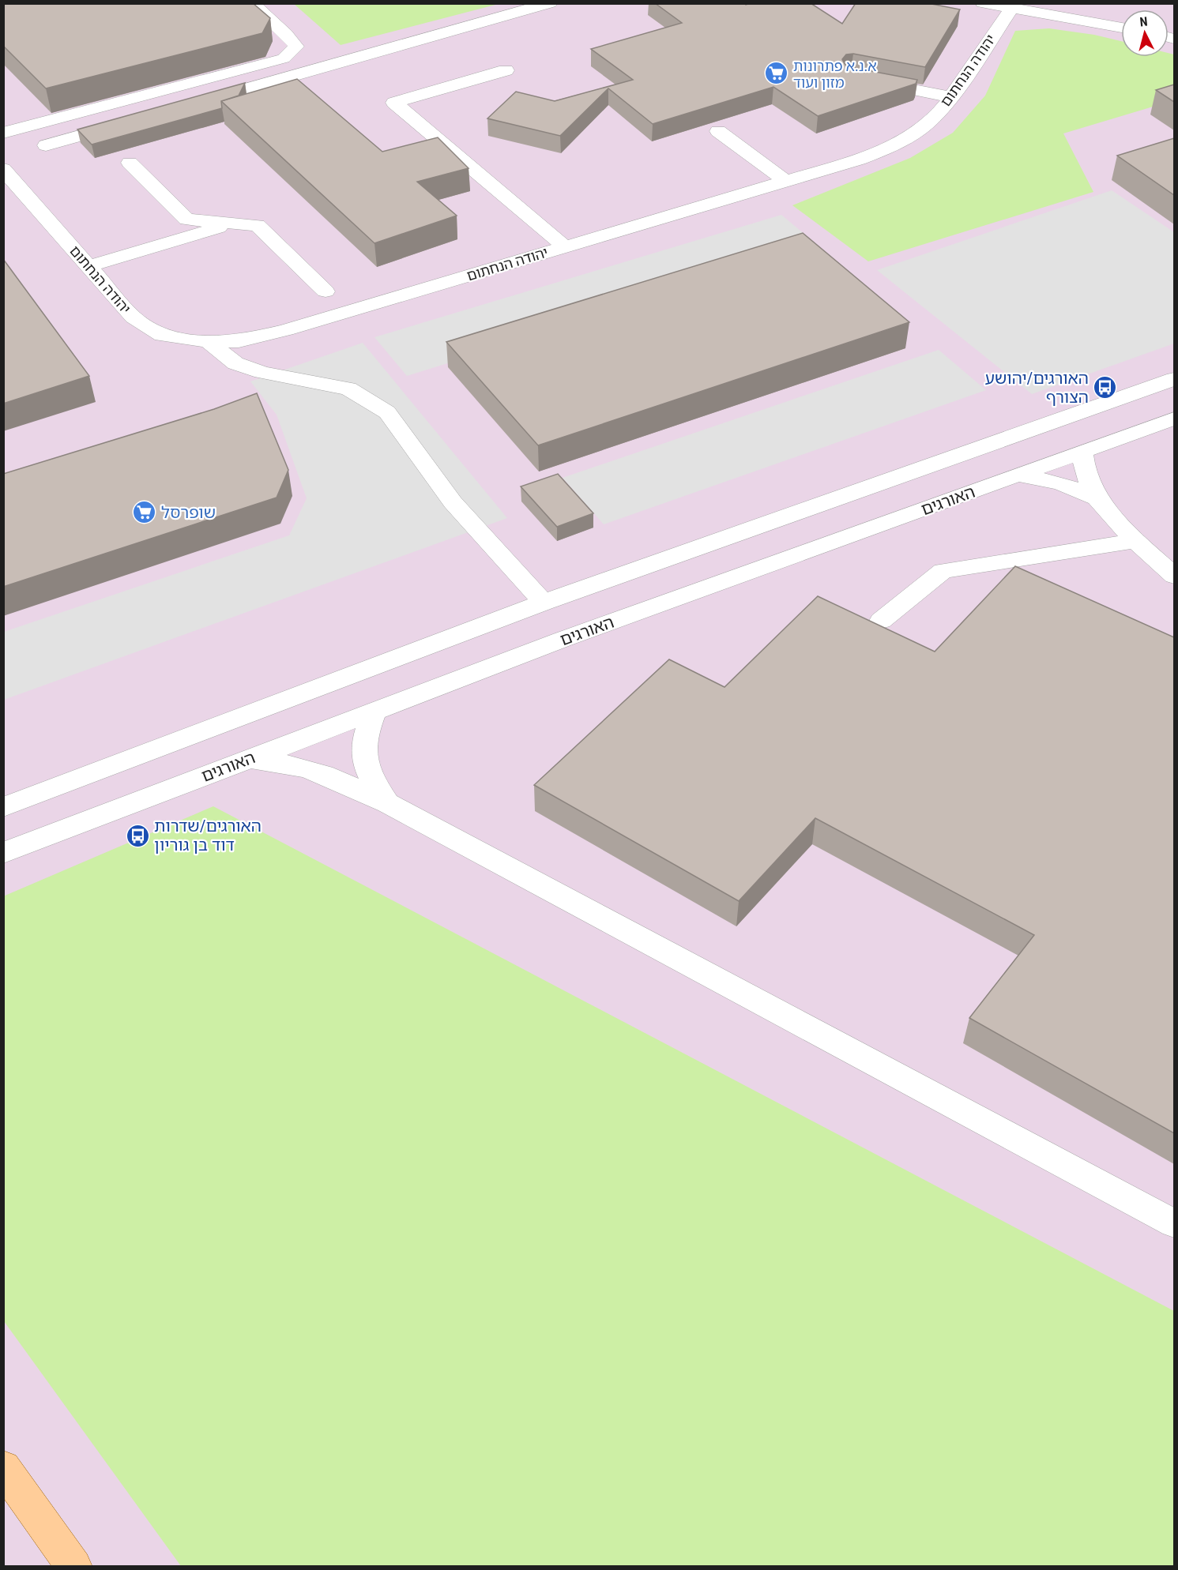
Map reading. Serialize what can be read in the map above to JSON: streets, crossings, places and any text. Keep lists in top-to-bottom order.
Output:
{
  "streets": {
    "street": ["יהודה הנחתום", "האורגים"]
  },
  "places": {
    "supermarket": ["א.נ.א פתרונות מזון ועוד", "שופרסל"],
    "bus stop": ["האורגים/יהושע הצורף", "האורגים/שדרות דוד בן גוריון"]
  },
  "north": "top"
}
